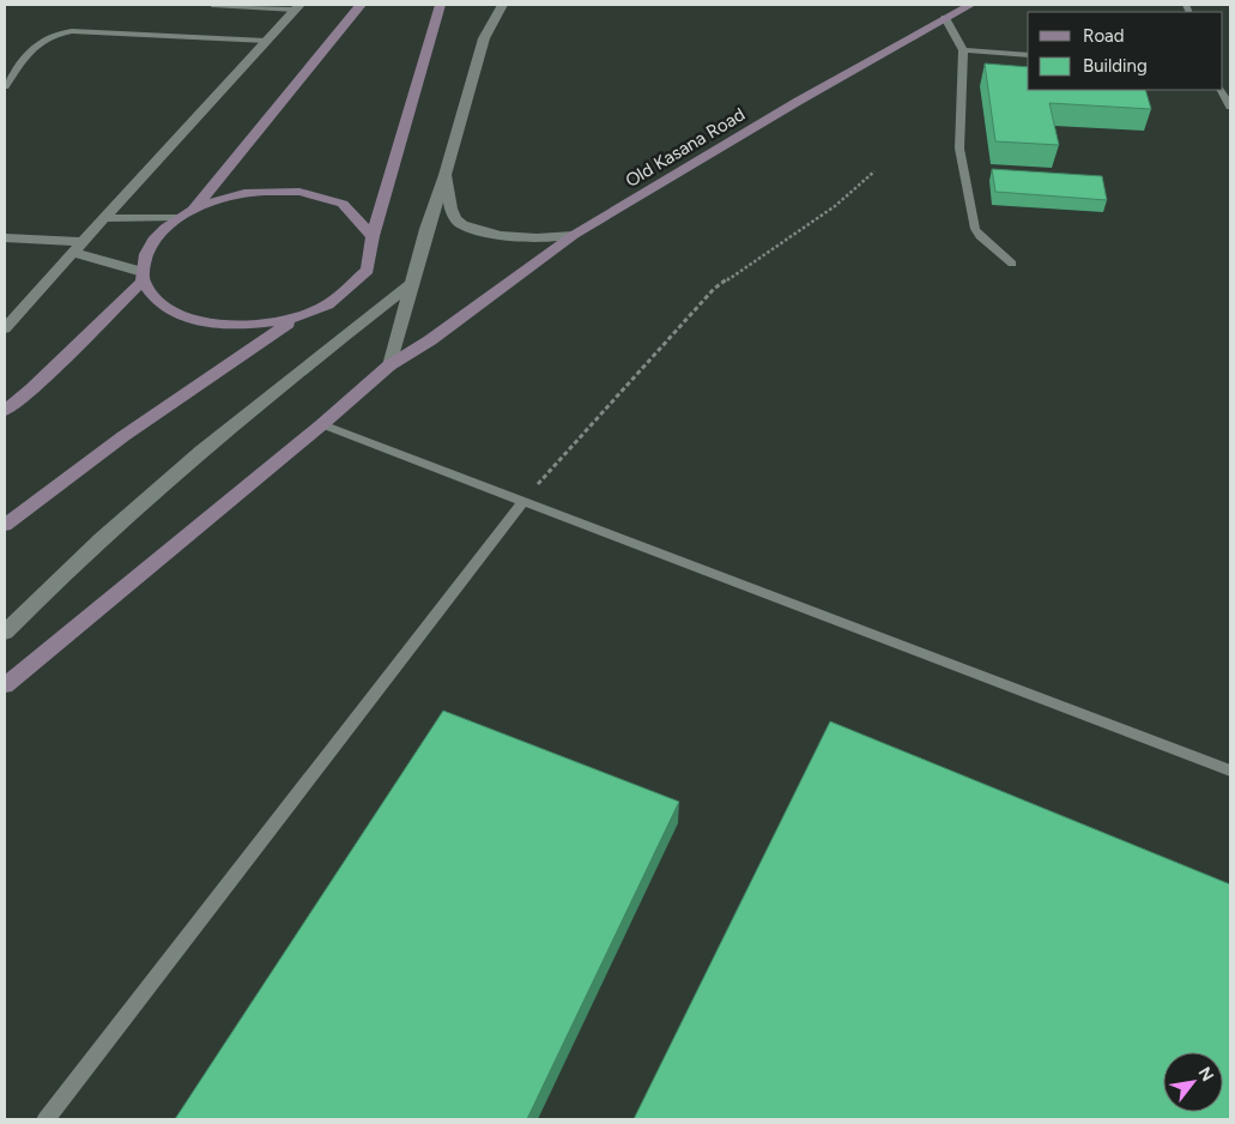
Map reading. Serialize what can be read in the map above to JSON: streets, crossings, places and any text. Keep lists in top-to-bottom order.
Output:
{
  "streets": {
    "main road": ["Old Kasana Road"]
  },
  "legend": ["Road", "Building"],
  "north": "top right"
}
